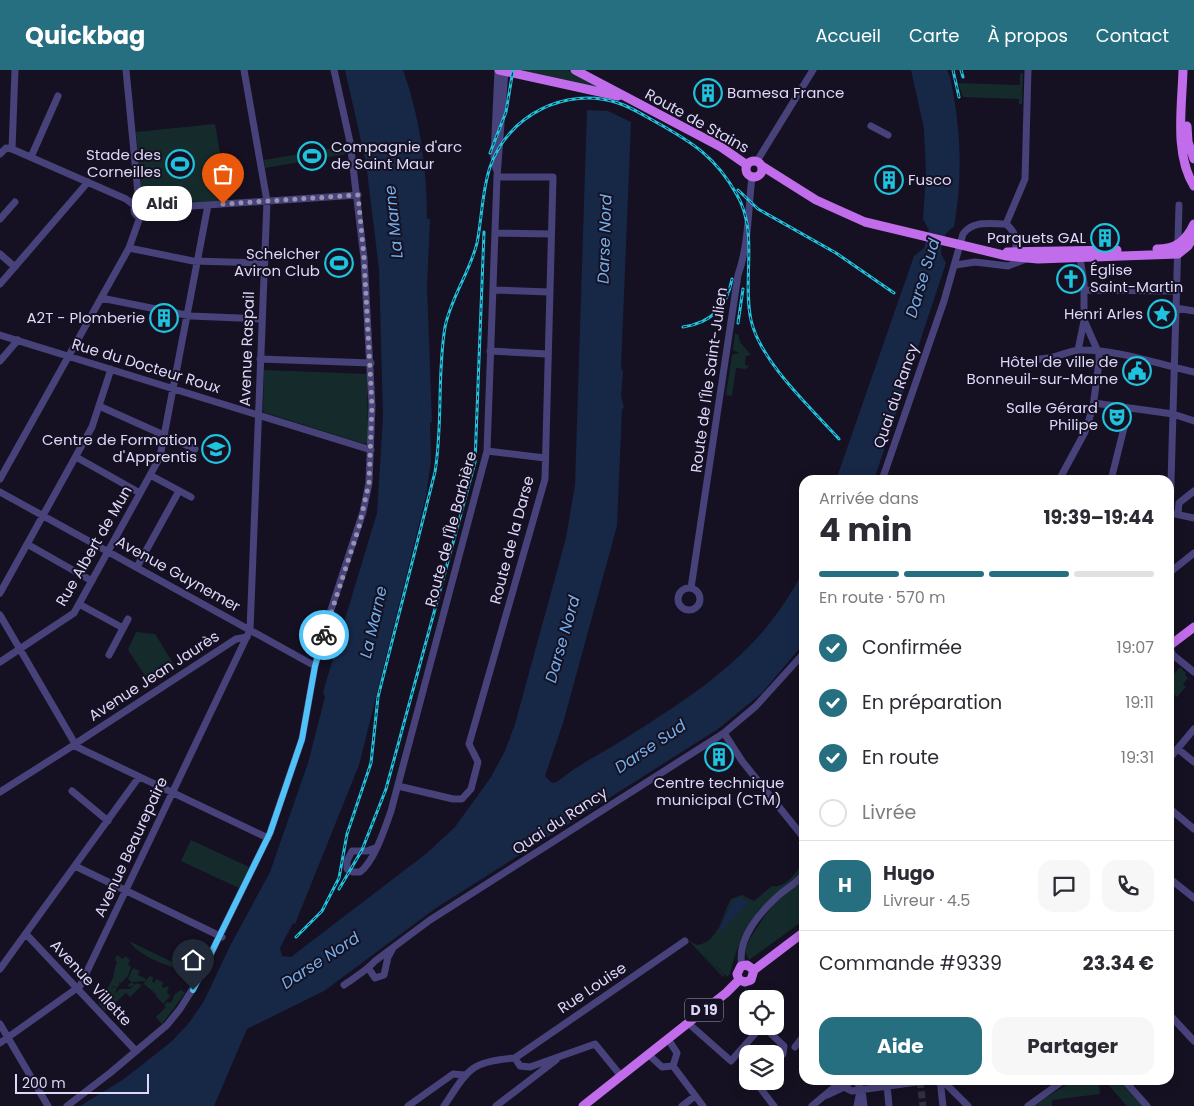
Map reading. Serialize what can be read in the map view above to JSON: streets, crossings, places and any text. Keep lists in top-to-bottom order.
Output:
{
  "streets": {
    "main road": ["Route de Stains", "D 19"],
    "street": [
      "Avenue Raspail",
      "Rue du Docteur Roux",
      "Route de l'Île Saint-Julien",
      "Quai du Rancy",
      "Route de l'Île Barbière",
      "Route de la Darse",
      "Rue Albert de Mun",
      "Avenue Guynemer",
      "Avenue Jean Jaurès",
      "Avenue Beaurepaire",
      "Avenue Villette",
      "Rue Louise"
    ]
  },
  "crossings": [
    ["Route de Stains", "Route de l'Île Barbière"],
    ["Avenue Raspail", "Rue du Docteur Roux"],
    ["Avenue Raspail", "Avenue Guynemer"],
    ["Avenue Raspail", "Avenue Jean Jaurès"],
    ["Avenue Raspail", "Avenue Beaurepaire"],
    ["Rue du Docteur Roux", "Rue Albert de Mun"],
    ["Route de l'Île Barbière", "Route de la Darse"],
    ["Rue Albert de Mun", "Avenue Guynemer"],
    ["Avenue Guynemer", "Avenue Jean Jaurès"],
    ["Avenue Guynemer", "Avenue Beaurepaire"],
    ["Avenue Jean Jaurès", "Avenue Beaurepaire"],
    ["Avenue Beaurepaire", "Avenue Villette"]
  ],
  "water": ["La Marne", "Darse Nord", "Darse Sud"],
  "places": {
    "building": [
      "Bamesa France",
      "Fusco",
      "Parquets GAL",
      "A2T - Plomberie",
      "Centre technique municipal (CTM)"
    ],
    "sports": ["Compagnie d'arc de Saint Maur", "Stade des Corneilles", "Schelcher Aviron Club"],
    "other": ["Aldi"],
    "church": ["Église Saint-Martin"],
    "place": ["Henri Arles"],
    "public building": ["Hôtel de ville de Bonneuil-sur-Marne"],
    "theatre": ["Salle Gérard Philipe"],
    "school or university": ["Centre de Formation d'Apprentis"]
  },
  "scale_bar": "200 m",
  "page": {
    "header": "Quickbag",
    "nav": [
      "Accueil",
      "Carte",
      "À propos",
      "Contact"
    ],
    "bubble": "Aldi",
    "heading": ["4 min", "Arrivée dans", "19:39–19:44"],
    "panel": [
      "Hugo",
      "Livreur · 4.5",
      "Commande #9339",
      "23.34 €"
    ],
    "bar": "En route · 570 m",
    "list": [
      ["Confirmée", "19:07"],
      ["En préparation", "19:11"],
      ["En route", "19:31"],
      "Livrée"
    ],
    "round": "H",
    "buttons": ["Aide", "Partager"],
    "scale": "200 m"
  }
}
